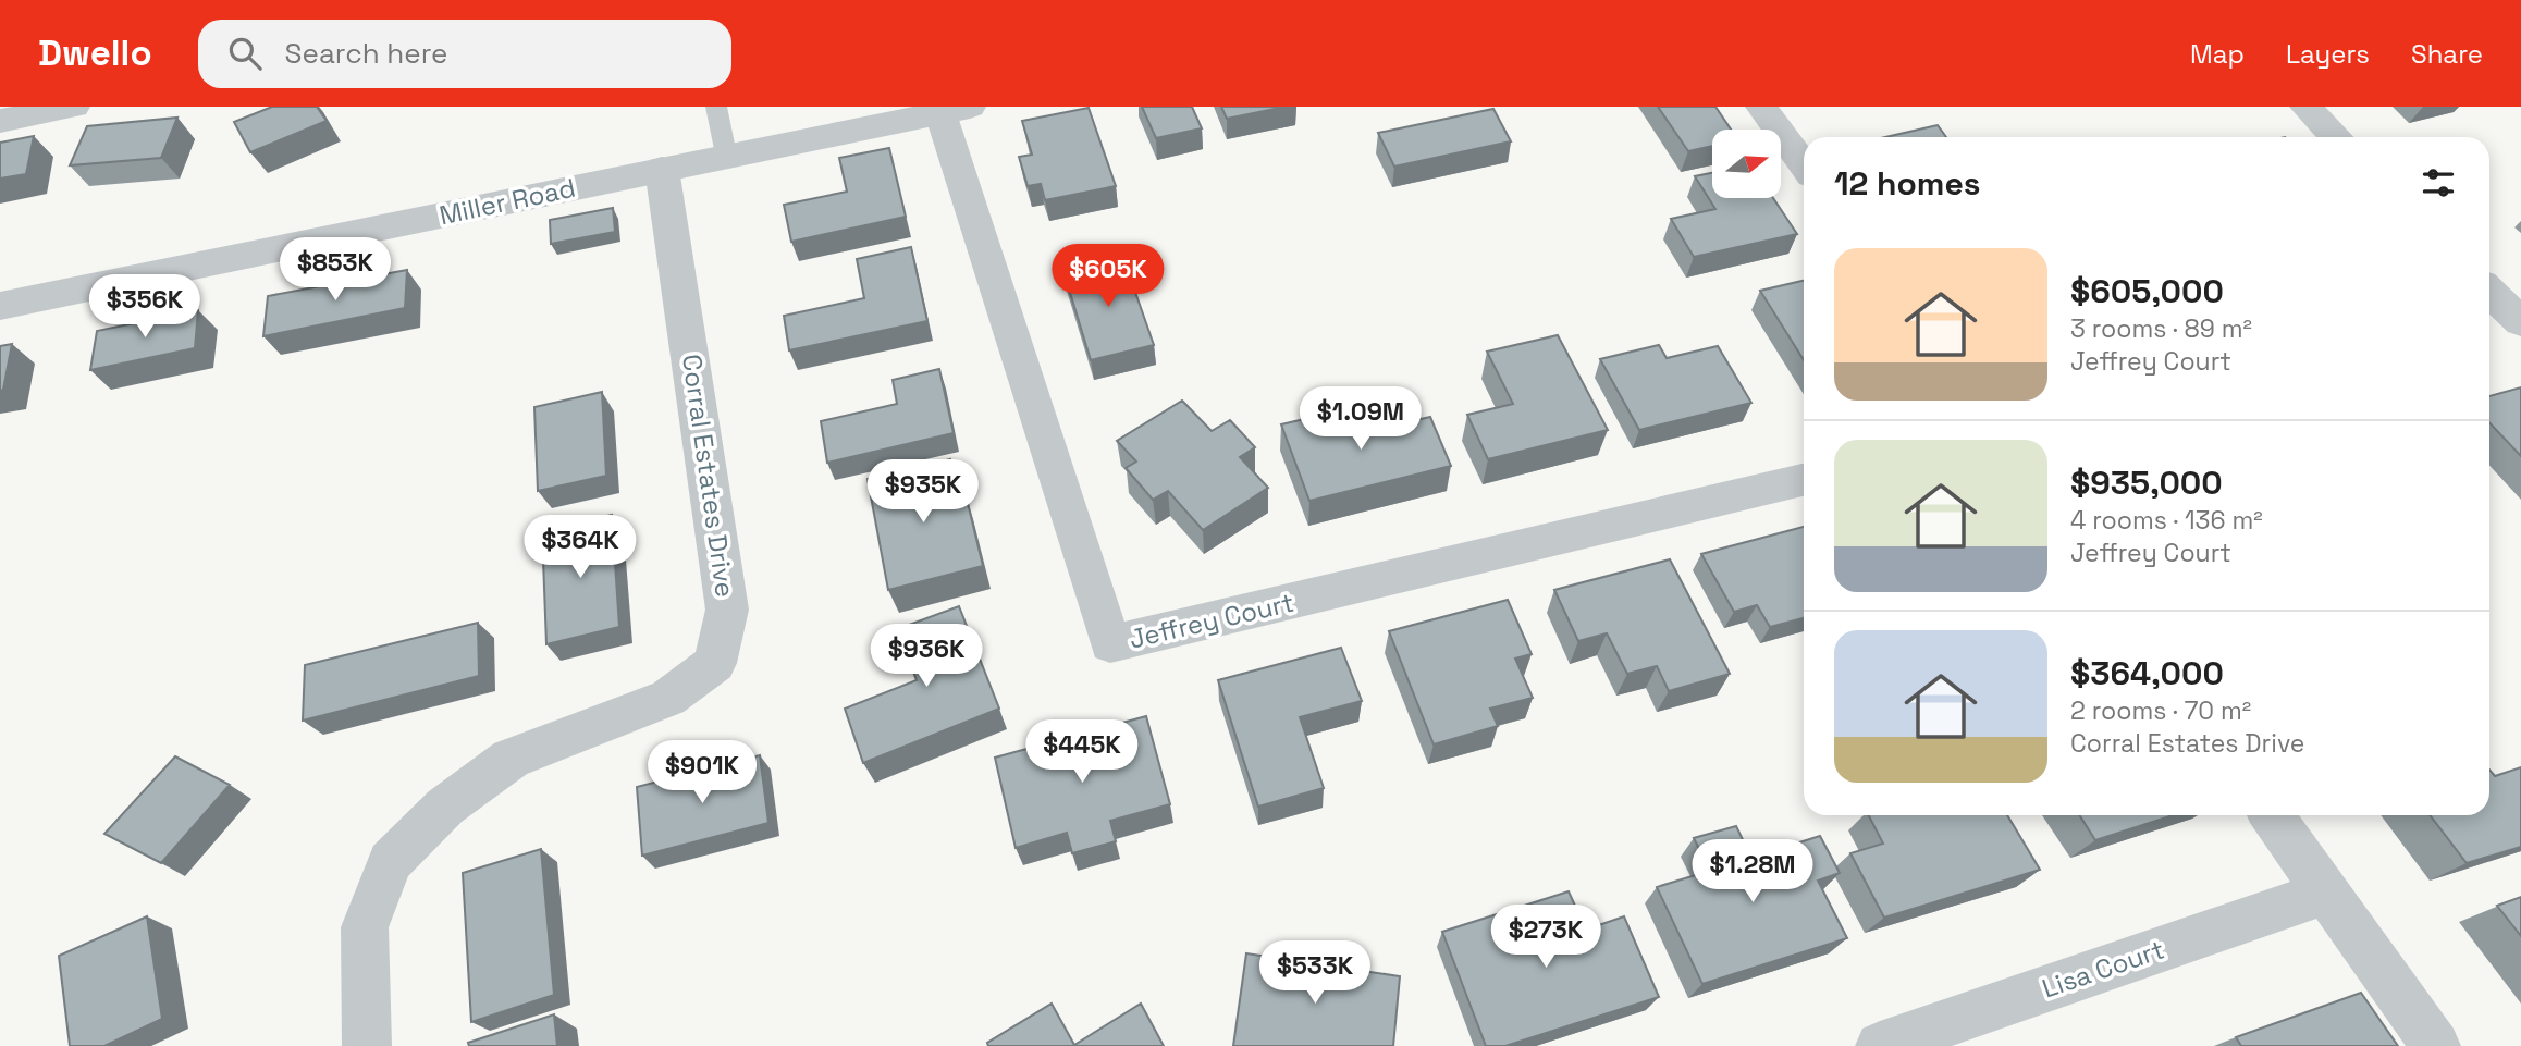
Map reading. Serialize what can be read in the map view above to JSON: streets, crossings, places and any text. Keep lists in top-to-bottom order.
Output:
{
  "streets": {
    "street": [
      "Miller Road",
      "Corral Estates Drive",
      "Jeffrey Court",
      "Lisa Court"
    ]
  },
  "crossings": [
    ["Miller Road", "Corral Estates Drive"],
    ["Miller Road", "Jeffrey Court"]
  ],
  "north": "right",
  "page": {
    "header": "Dwello",
    "search": "Search here",
    "nav": ["Map", "Layers", "Share"],
    "heading": "12 homes",
    "list": [
      {
        "name": "$605,000",
        "note": "3 rooms · 89 m² · Jeffrey Court"
      },
      {
        "name": "$935,000",
        "note": "4 rooms · 136 m² · Jeffrey Court"
      },
      {
        "name": "$364,000",
        "note": "2 rooms · 70 m² · Corral Estates Drive"
      }
    ],
    "price": [
      "$853K",
      "$605K",
      "$356K",
      "$1.09M",
      "$935K",
      "$364K",
      "$936K",
      "$445K",
      "$901K",
      "$1.28M",
      "$273K",
      "$533K"
    ]
  }
}
